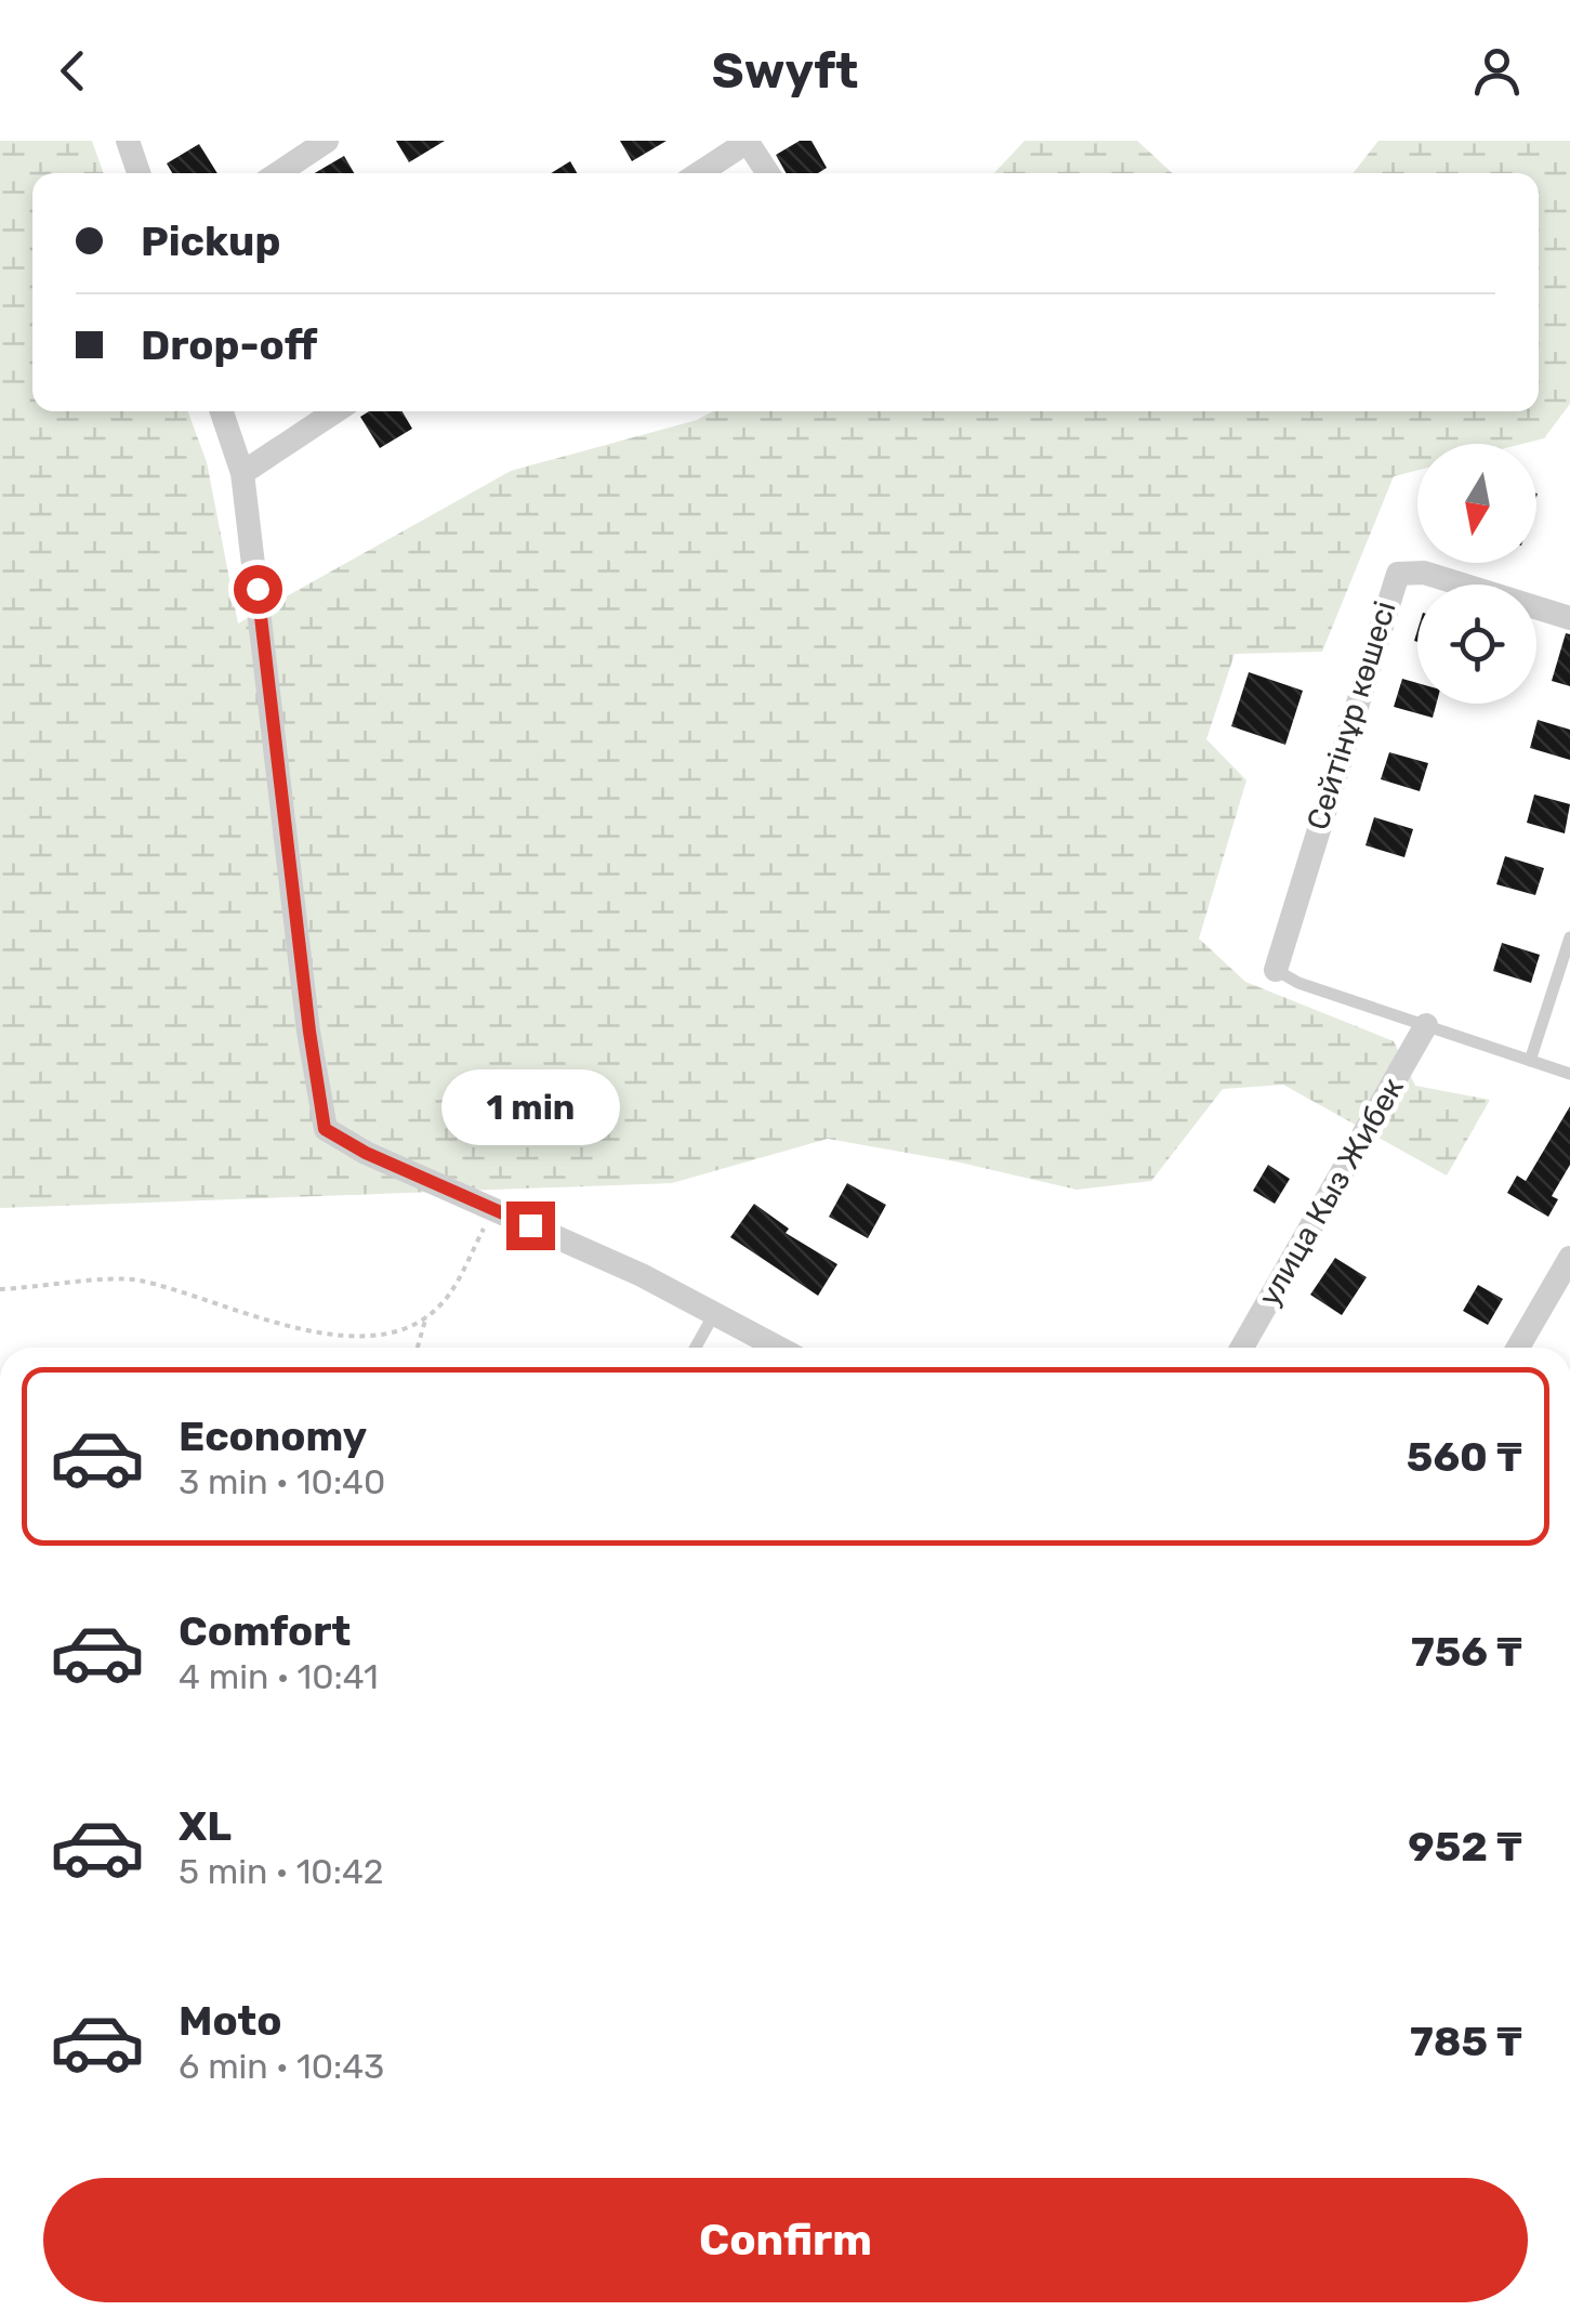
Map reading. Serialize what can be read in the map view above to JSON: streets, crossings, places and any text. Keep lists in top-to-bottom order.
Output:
{
  "streets": {
    "street": ["Сейтінұр көшесі", "улица Кыз Жибек"]
  },
  "north": "bottom",
  "page": {
    "header": "Swyft",
    "banner": ["Pickup", "Drop-off"],
    "bubble": "1 min",
    "list": [
      {
        "name": "Economy",
        "note": "3 min · 10:40",
        "value": "560 ₸"
      },
      {
        "name": "Comfort",
        "note": "4 min · 10:41",
        "value": "756 ₸"
      },
      {
        "name": "XL",
        "note": "5 min · 10:42",
        "value": "952 ₸"
      },
      {
        "name": "Moto",
        "note": "6 min · 10:43",
        "value": "785 ₸"
      }
    ],
    "buttons": "Confirm"
  }
}
